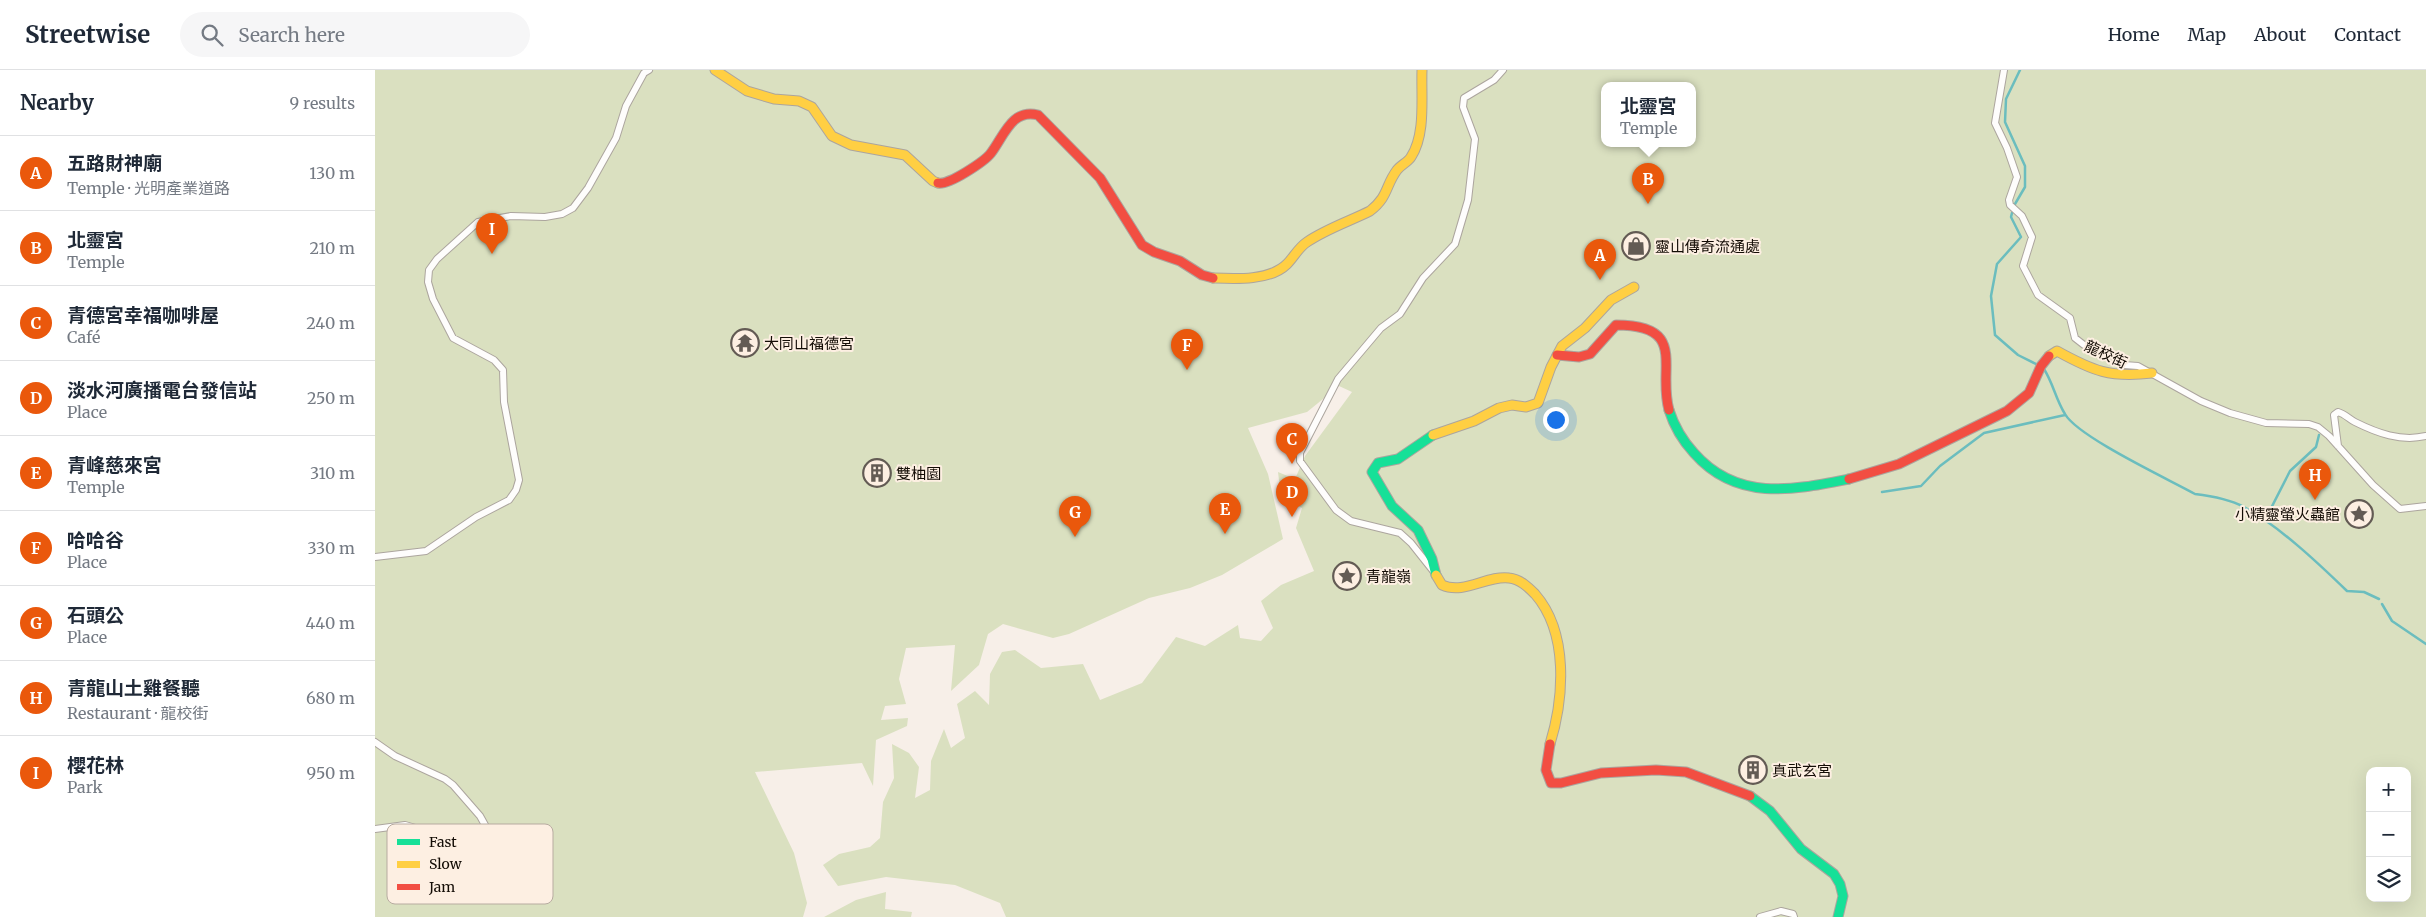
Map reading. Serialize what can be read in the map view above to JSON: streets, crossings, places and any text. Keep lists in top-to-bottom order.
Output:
{
  "streets": {
    "street": ["龍校街"]
  },
  "places": {
    "shop": ["靈山傳奇流通處"],
    "temple": ["大同山福德宮"],
    "building": ["雙柚園", "真武玄宮"],
    "place": ["小精靈螢火蟲館", "青龍嶺"]
  },
  "legend": ["Fast", "Slow", "Jam"],
  "page": {
    "header": "Streetwise",
    "search": "Search here",
    "nav": [
      "Home",
      "Map",
      "About",
      "Contact"
    ],
    "heading": ["Nearby", "9 results"],
    "popup": ["北靈宮", "Temple"],
    "list": [
      {
        "mark": "A",
        "name": "五路財神廟",
        "note": "Temple · 光明產業道路",
        "value": "130 m"
      },
      {
        "mark": "B",
        "name": "北靈宮",
        "note": "Temple",
        "value": "210 m"
      },
      {
        "mark": "C",
        "name": "青德宮幸福咖啡屋",
        "note": "Café",
        "value": "240 m"
      },
      {
        "mark": "D",
        "name": "淡水河廣播電台發信站",
        "note": "Place",
        "value": "250 m"
      },
      {
        "mark": "E",
        "name": "青峰慈來宮",
        "note": "Temple",
        "value": "310 m"
      },
      {
        "mark": "F",
        "name": "哈哈谷",
        "note": "Place",
        "value": "330 m"
      },
      {
        "mark": "G",
        "name": "石頭公",
        "note": "Place",
        "value": "440 m"
      },
      {
        "mark": "H",
        "name": "青龍山土雞餐聽",
        "note": "Restaurant · 龍校街",
        "value": "680 m"
      },
      {
        "mark": "I",
        "name": "櫻花林",
        "note": "Park",
        "value": "950 m"
      }
    ],
    "pins": [
      "B",
      "I",
      "A",
      "F",
      "C",
      "H",
      "D",
      "E",
      "G"
    ],
    "map_buttons": ["+", "−"]
  }
}
